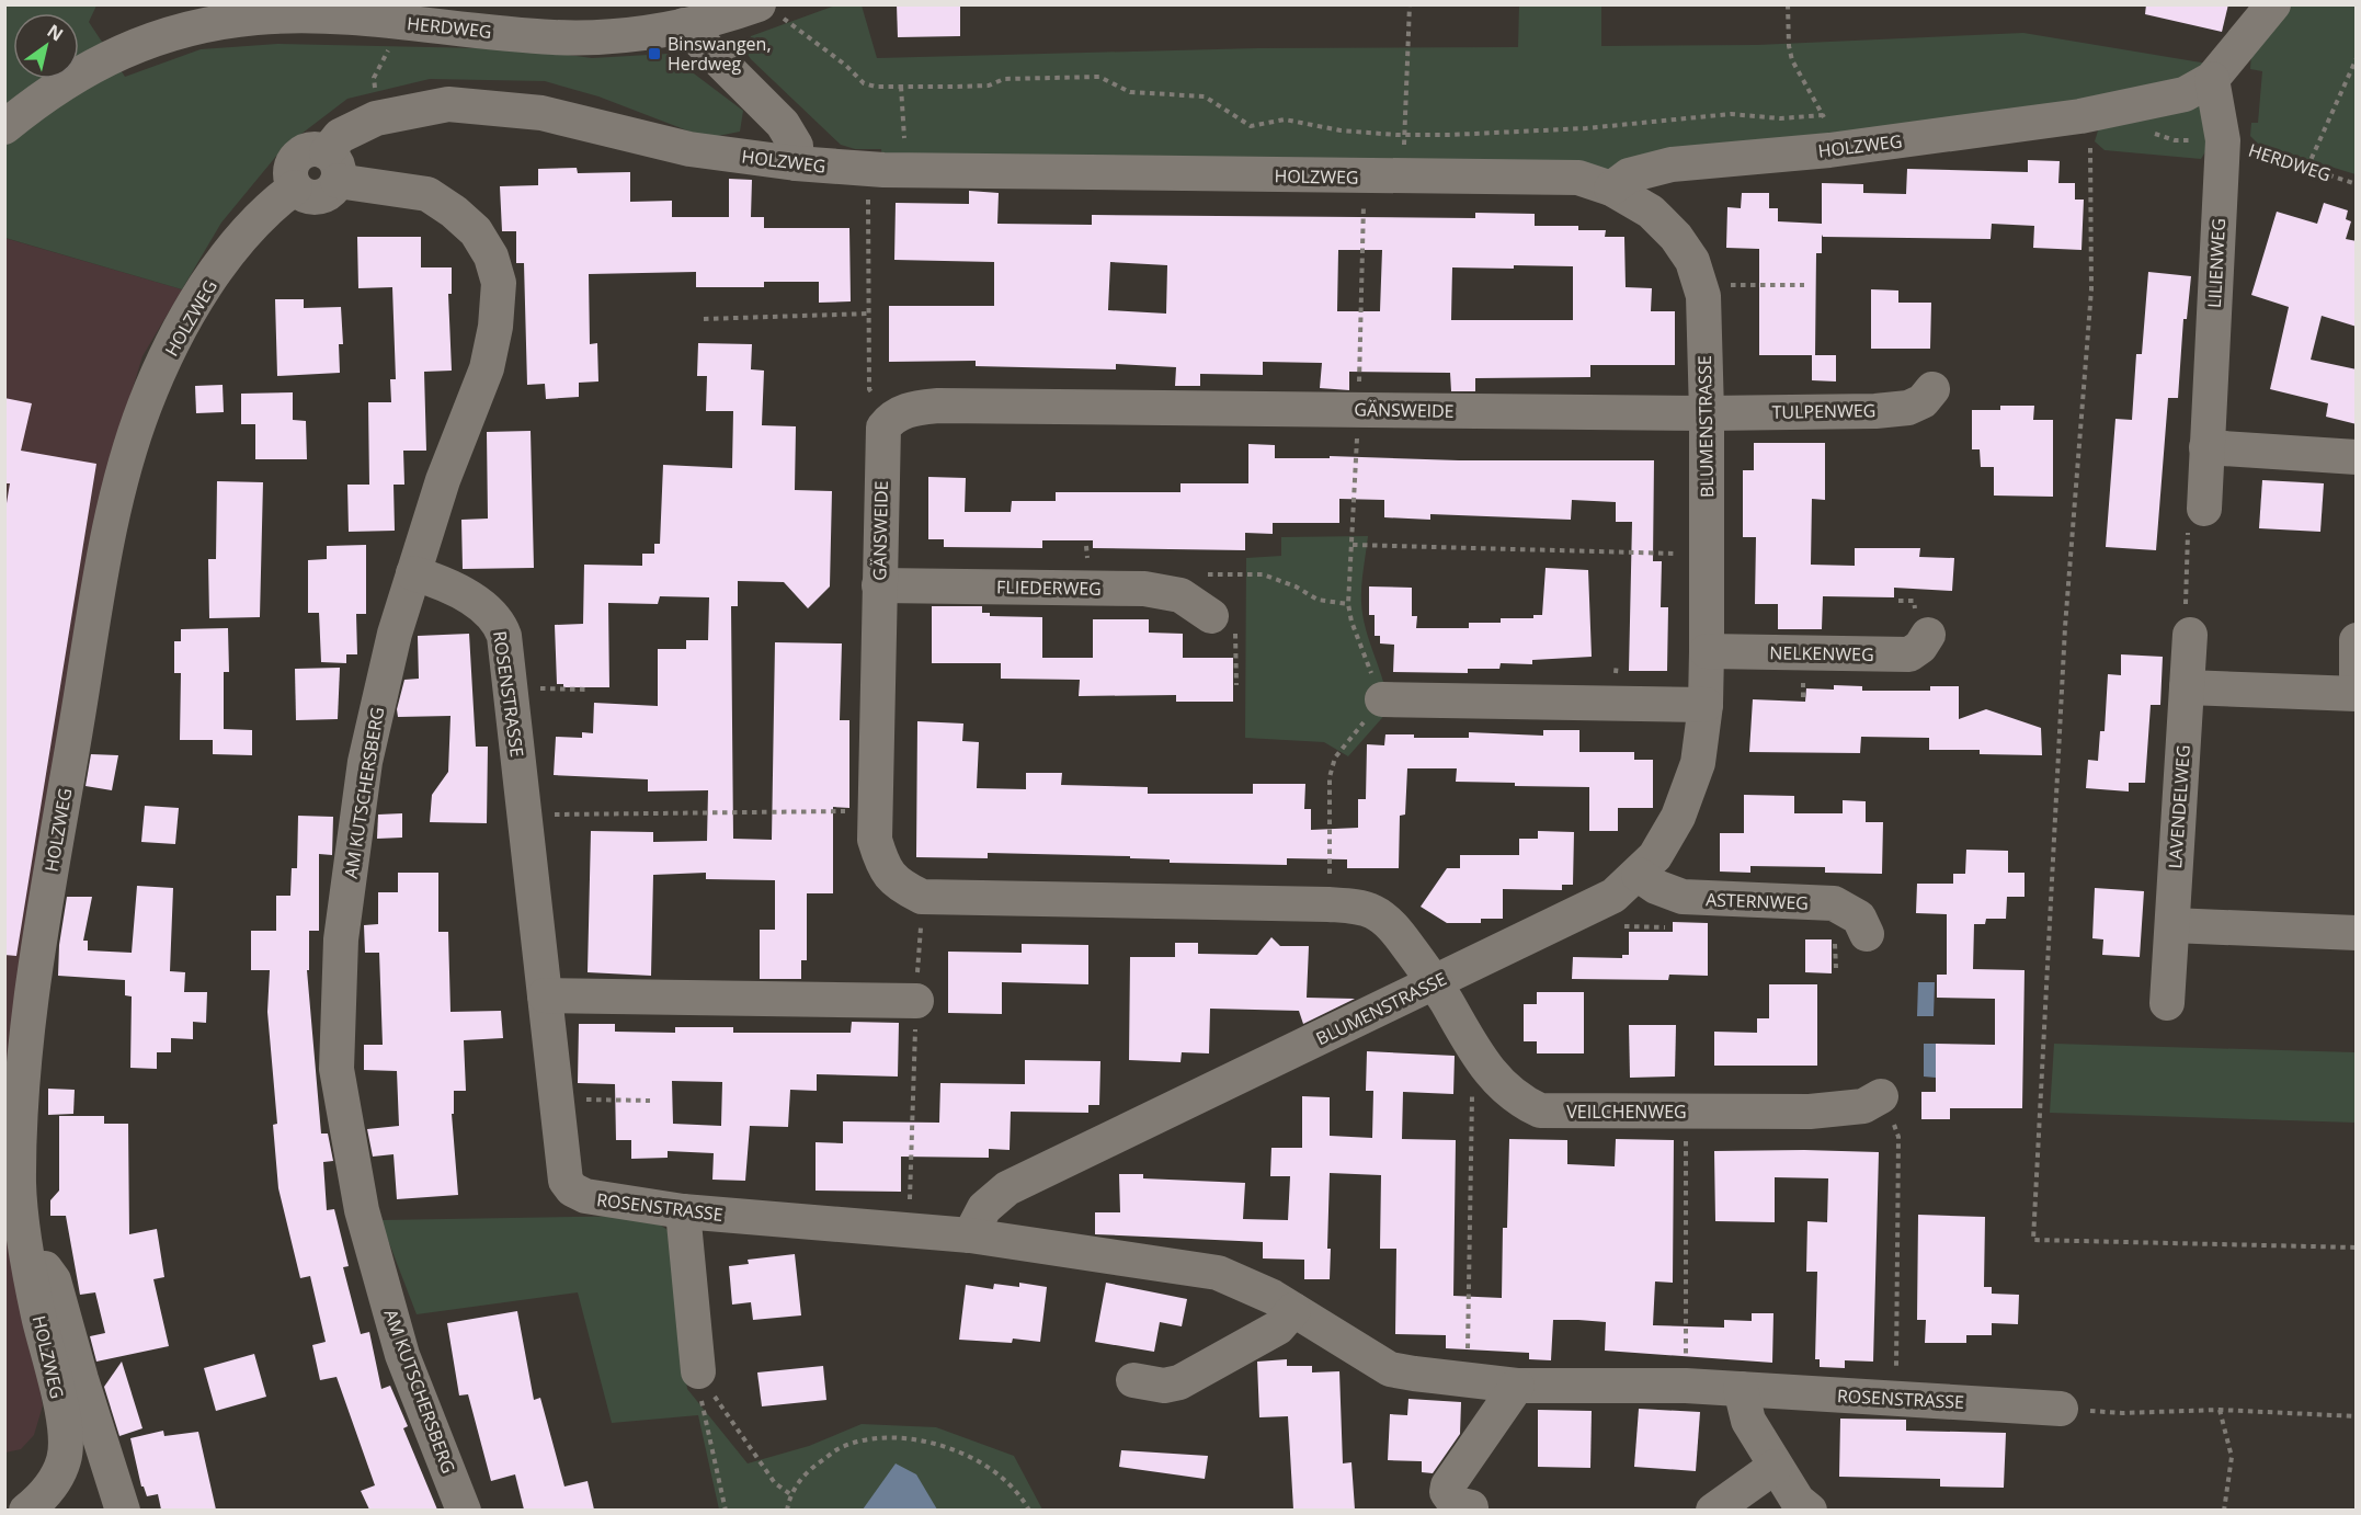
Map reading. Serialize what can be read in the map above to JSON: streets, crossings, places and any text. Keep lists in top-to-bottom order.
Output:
{
  "streets": {
    "street": [
      "HERDWEG",
      "HOLZWEG",
      "LILIENWEG",
      "GÄNSWEIDE",
      "TULPENWEG",
      "BLUMENSTRASSE",
      "FLIEDERWEG",
      "NELKENWEG",
      "ROSENSTRASSE",
      "AM KUTSCHERSBERG",
      "LAVENDELWEG",
      "ASTERNWEG",
      "VEILCHENWEG"
    ]
  },
  "crossings": [
    ["HERDWEG", "HOLZWEG"],
    ["HERDWEG", "LILIENWEG"],
    ["HOLZWEG", "LILIENWEG"],
    ["HOLZWEG", "BLUMENSTRASSE"],
    ["HOLZWEG", "AM KUTSCHERSBERG"],
    ["GÄNSWEIDE", "TULPENWEG"],
    ["GÄNSWEIDE", "BLUMENSTRASSE"],
    ["GÄNSWEIDE", "FLIEDERWEG"],
    ["TULPENWEG", "BLUMENSTRASSE"],
    ["BLUMENSTRASSE", "NELKENWEG"],
    ["BLUMENSTRASSE", "ROSENSTRASSE"],
    ["BLUMENSTRASSE", "ASTERNWEG"],
    ["BLUMENSTRASSE", "VEILCHENWEG"],
    ["ROSENSTRASSE", "AM KUTSCHERSBERG"]
  ],
  "places": {
    "transit": ["Binswangen, Herdweg"]
  },
  "north": "top right"
}
